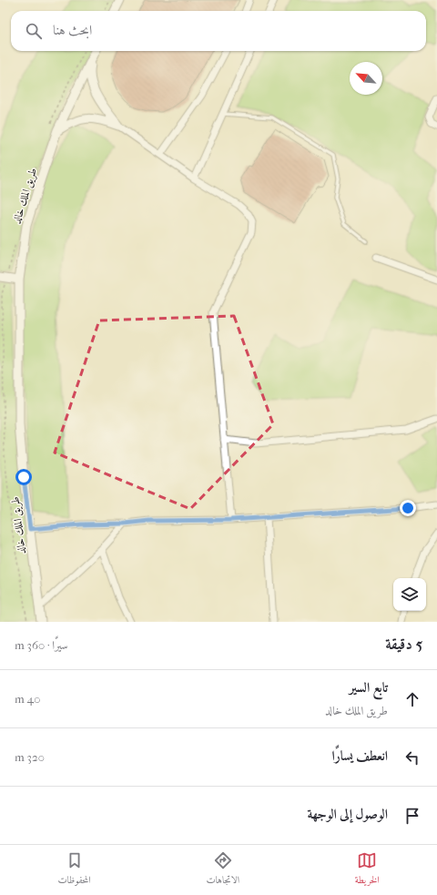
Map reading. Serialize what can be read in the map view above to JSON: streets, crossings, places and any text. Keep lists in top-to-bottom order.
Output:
{
  "streets": {
    "street": ["طريق الملك خالد"]
  },
  "north": "top left",
  "page": {
    "search": "ابحث هنا",
    "heading": ["5 دقيقة", "سيرًا · 360 m"],
    "list": [
      ["تابع السير", "طريق الملك خالد", "40 m"],
      ["انعطف يسارًا", "320 m"],
      "الوصول إلى الوجهة"
    ],
    "nav": ["الخريطة", "الاتجاهات", "المحفوظات"]
  }
}
